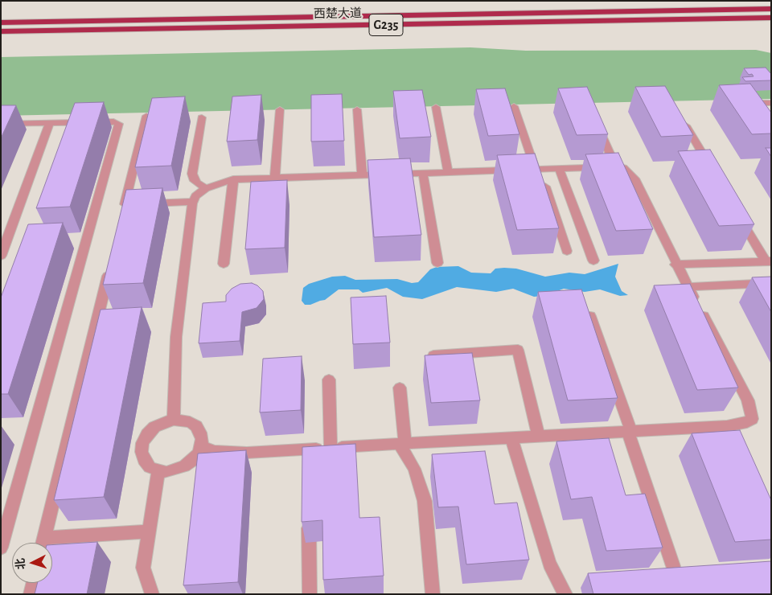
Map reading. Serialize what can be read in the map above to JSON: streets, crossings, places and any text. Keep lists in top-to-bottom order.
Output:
{
  "streets": {
    "highway": ["西楚大道", "G235"]
  },
  "north": "left"
}
